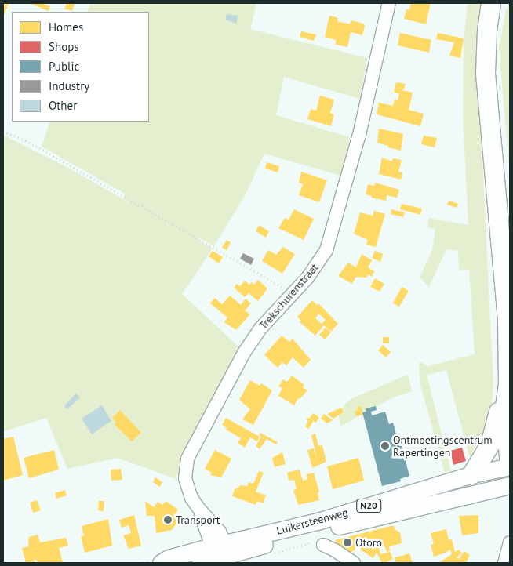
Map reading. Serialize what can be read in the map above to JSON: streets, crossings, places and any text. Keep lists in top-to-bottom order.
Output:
{
  "streets": {
    "main road": ["N20", "Luikersteenweg"],
    "street": ["Trekschurenstraat"]
  },
  "crossings": [
    ["Trekschurenstraat", "Luikersteenweg"]
  ],
  "places": ["Ontmoetingscentrum Rapertingen", "Transport", "Otoro"],
  "legend": [
    "Homes",
    "Shops",
    "Public",
    "Industry",
    "Other"
  ]
}
